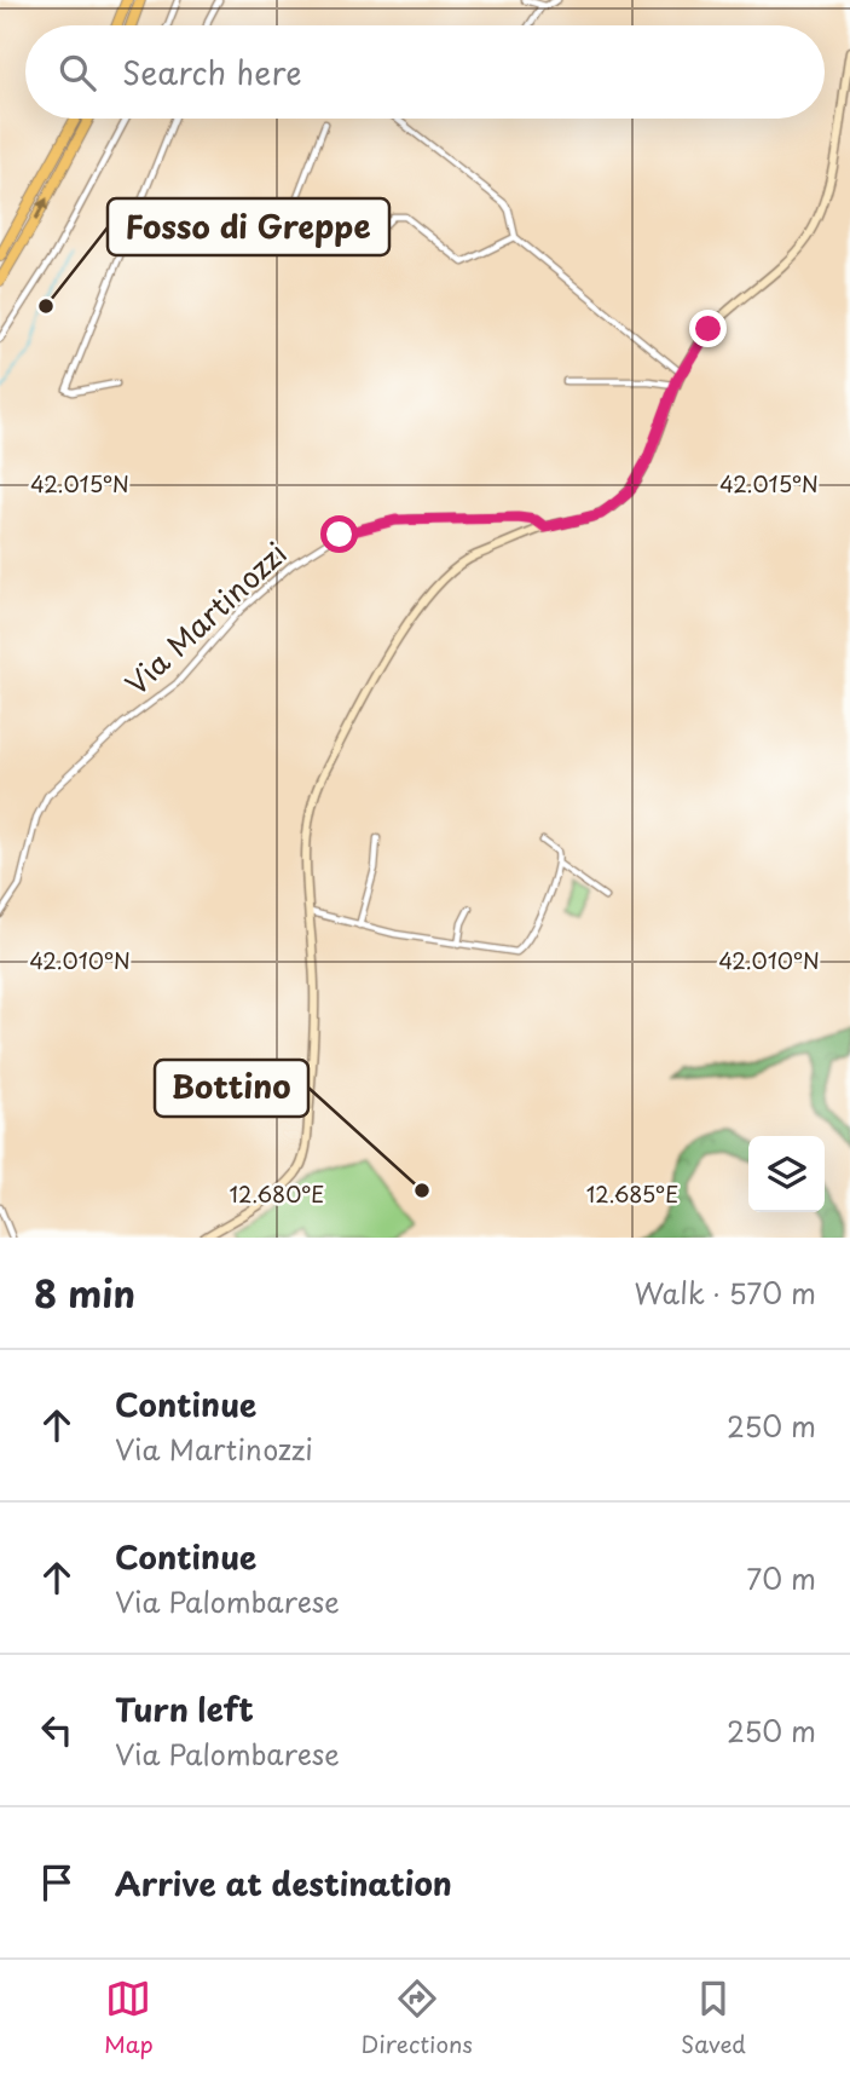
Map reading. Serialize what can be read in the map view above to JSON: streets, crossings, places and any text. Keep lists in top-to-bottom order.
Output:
{
  "streets": {
    "street": ["Via Martinozzi"]
  },
  "places": ["Fosso di Greppe", "Bottino"],
  "page": {
    "search": "Search here",
    "heading": ["8 min", "Walk · 570 m"],
    "list": [
      ["Continue", "Via Martinozzi", "250 m"],
      ["Continue", "Via Palombarese", "70 m"],
      ["Turn left", "Via Palombarese", "250 m"],
      "Arrive at destination"
    ],
    "nav": ["Map", "Directions", "Saved"]
  },
  "coordinates": [
    "42.015°N",
    "42.010°N",
    "12.680°E",
    "12.685°E"
  ]
}
